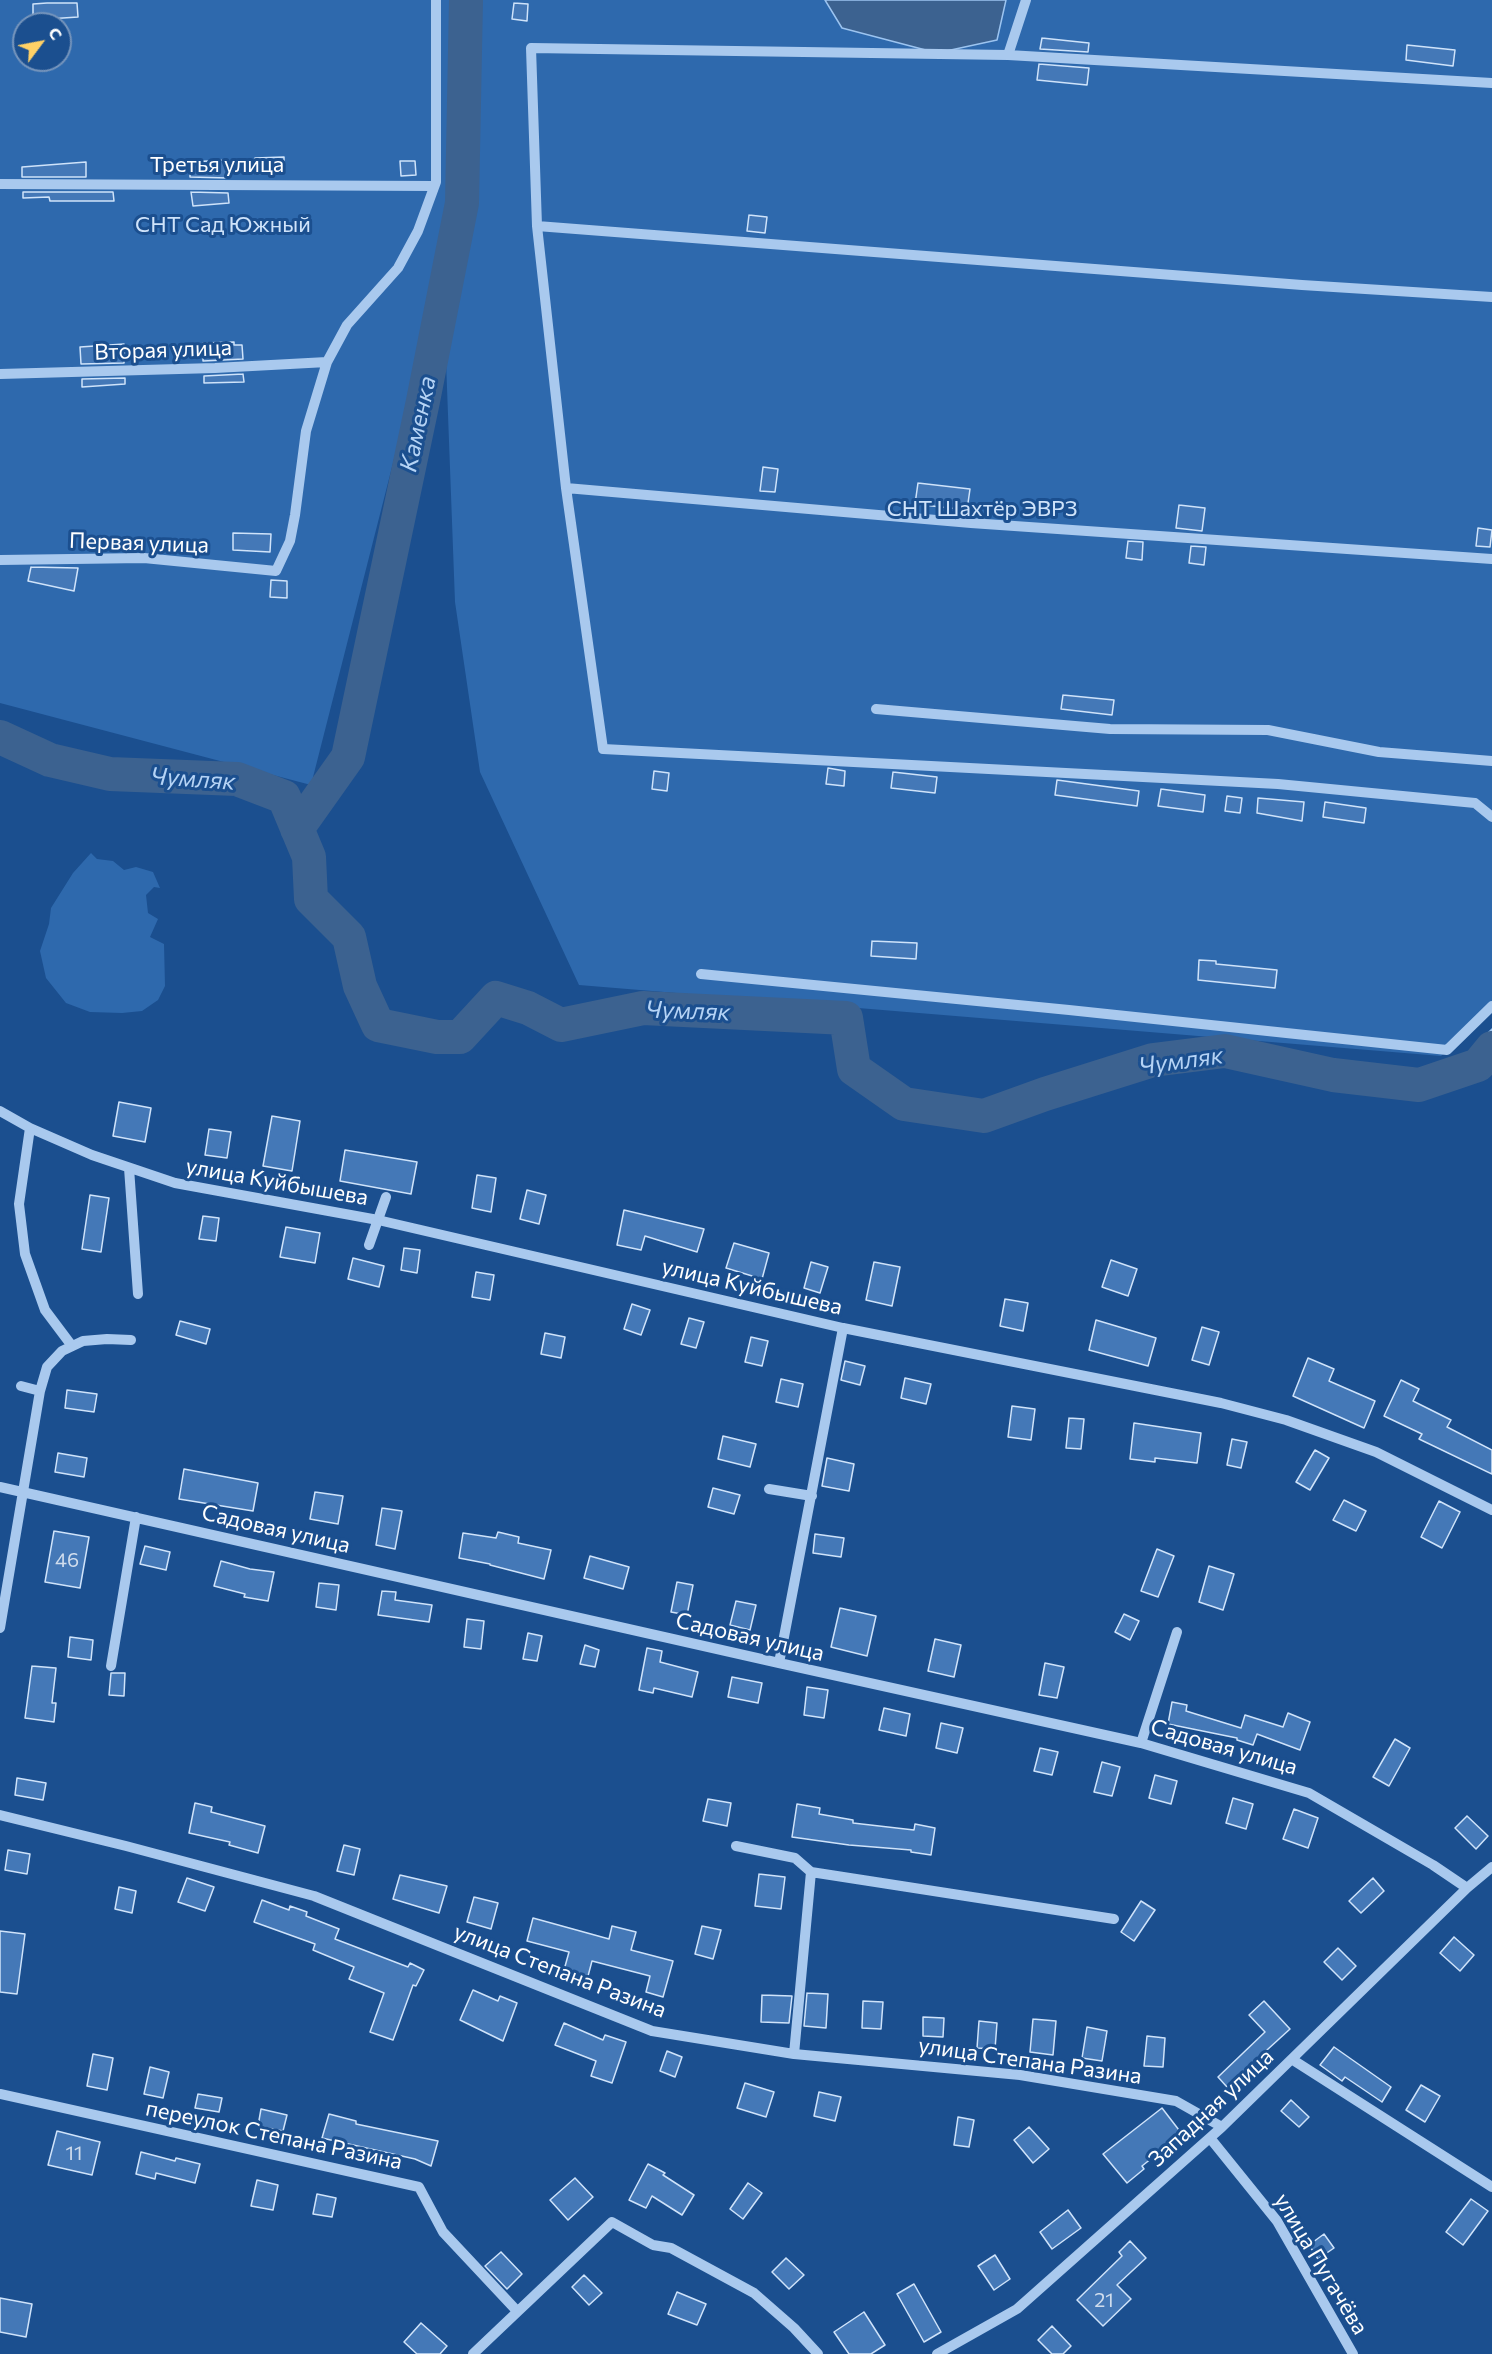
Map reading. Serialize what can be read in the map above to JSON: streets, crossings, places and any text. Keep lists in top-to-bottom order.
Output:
{
  "streets": {
    "street": [
      "Третья улица",
      "Вторая улица",
      "Первая улица",
      "улица Куйбышева",
      "Садовая улица",
      "улица Степана Разина",
      "Западная улица",
      "переулок Степана Разина",
      "улица Пугачёва"
    ]
  },
  "crossings": [
    ["Вторая улица", "Первая улица"],
    ["Садовая улица", "Западная улица"],
    ["улица Степана Разина", "Западная улица"],
    ["Западная улица", "улица Пугачёва"]
  ],
  "water": ["Каменка", "Чумляк"],
  "parks": ["СНТ Сад Южный", "СНТ Шахтёр ЭВРЗ"],
  "house_numbers": ["46", "11", "21"],
  "north": "top right"
}
